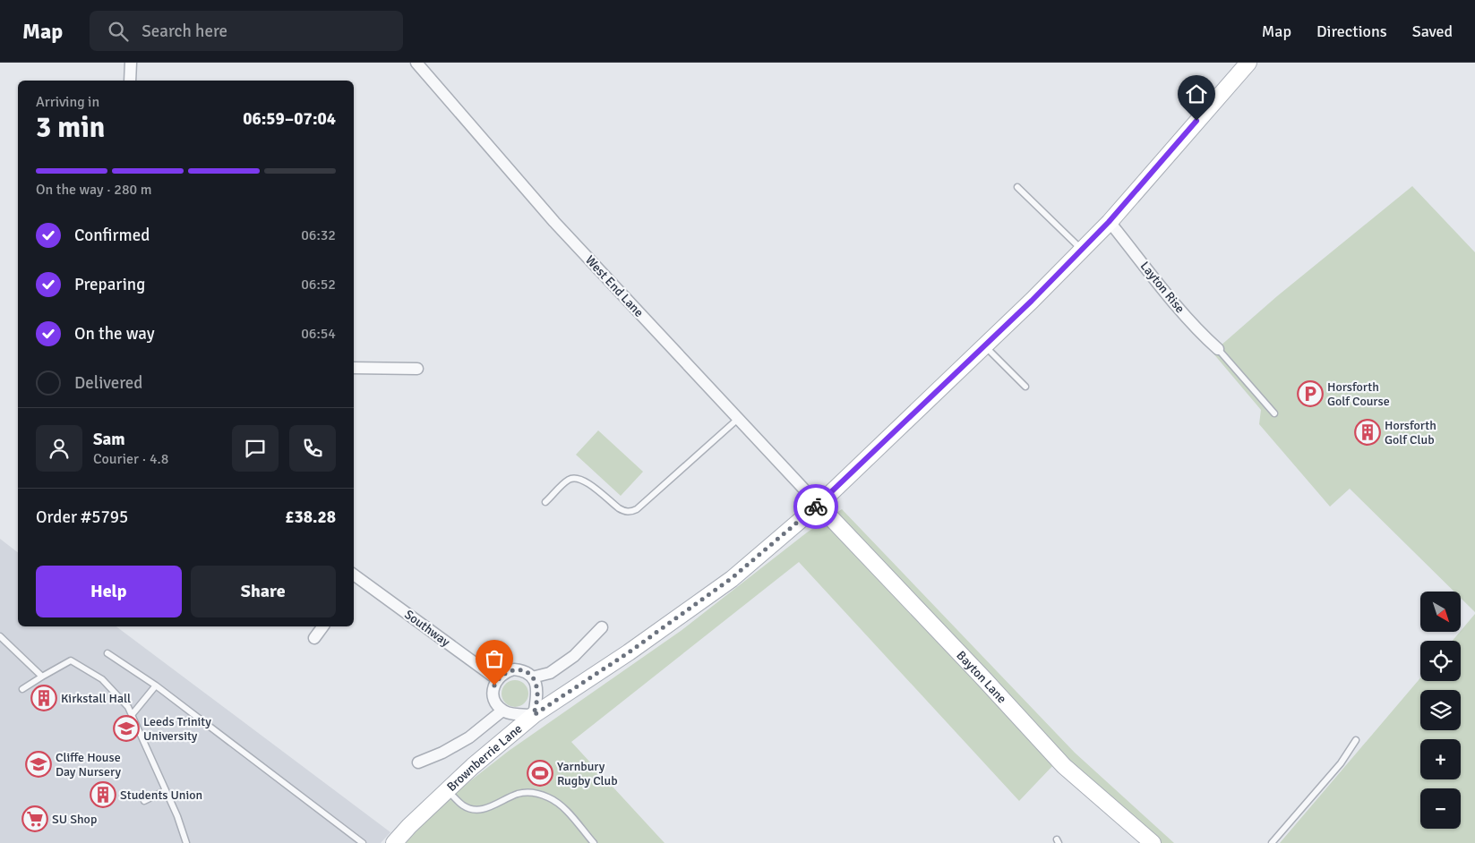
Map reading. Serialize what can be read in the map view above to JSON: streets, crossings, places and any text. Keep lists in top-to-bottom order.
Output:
{
  "streets": {
    "street": [
      "West End Lane",
      "Layton Rise",
      "Southway",
      "Bayton Lane",
      "Brownberrie Lane"
    ]
  },
  "crossings": [
    ["West End Lane", "Bayton Lane"],
    ["West End Lane", "Brownberrie Lane"],
    ["Layton Rise", "Brownberrie Lane"],
    ["Southway", "Brownberrie Lane"],
    ["Bayton Lane", "Brownberrie Lane"]
  ],
  "places": {
    "parking": ["Horsforth Golf Course"],
    "building": ["Horsforth Golf Club", "Kirkstall Hall", "Students Union"],
    "school or university": ["Leeds Trinity University", "Cliffe House Day Nursery"],
    "sports": ["Yarnbury Rugby Club"],
    "supermarket": ["SU Shop"]
  },
  "north": "bottom right",
  "page": {
    "header": "Map",
    "search": "Search here",
    "nav": ["Map", "Directions", "Saved"],
    "heading": ["3 min", "Arriving in", "06:59–07:04"],
    "panel": [
      "Sam",
      "Courier · 4.8",
      "Order #5795",
      "£38.28"
    ],
    "bar": "On the way · 280 m",
    "list": [
      ["Confirmed", "06:32"],
      ["Preparing", "06:52"],
      ["On the way", "06:54"],
      "Delivered"
    ],
    "buttons": ["Help", "Share"],
    "map_buttons": ["+", "−"]
  }
}
